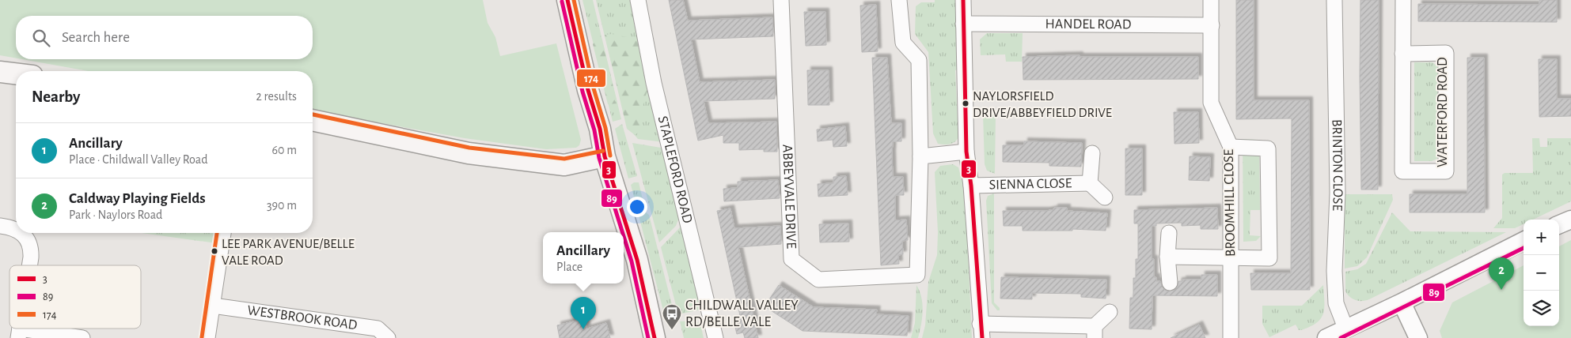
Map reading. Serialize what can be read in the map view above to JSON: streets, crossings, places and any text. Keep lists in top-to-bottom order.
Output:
{
  "streets": {
    "street": [
      "HANDEL ROAD",
      "WATERFORD ROAD",
      "BRINTON CLOSE",
      "STAPLEFORD ROAD",
      "SIENNA CLOSE",
      "ABBEYVALE DRIVE",
      "BROOMHILL CLOSE",
      "WESTBROOK ROAD"
    ]
  },
  "crossings": [
    ["HANDEL ROAD", "BROOMHILL CLOSE"]
  ],
  "places": {
    "other": ["NAYLORSFIELD DRIVE/ABBEYFIELD DRIVE", "LEE PARK AVENUE/BELLE VALE ROAD"],
    "bus stop": ["CHILDWALL VALLEY RD/BELLE VALE"]
  },
  "lines": ["transit line 3", "transit line 174", "transit line 89"],
  "legend": ["3", "89", "174"],
  "page": {
    "search": "Search here",
    "heading": ["Nearby", "2 results"],
    "list": [
      {
        "mark": "1",
        "name": "Ancillary",
        "note": "Place · Childwall Valley Road",
        "value": "60 m"
      },
      {
        "mark": "2",
        "name": "Caldway Playing Fields",
        "note": "Park · Naylors Road",
        "value": "390 m"
      }
    ],
    "map_buttons": ["+", "−"],
    "popup": ["Ancillary", "Place"],
    "pins": ["2", "1"]
  }
}
